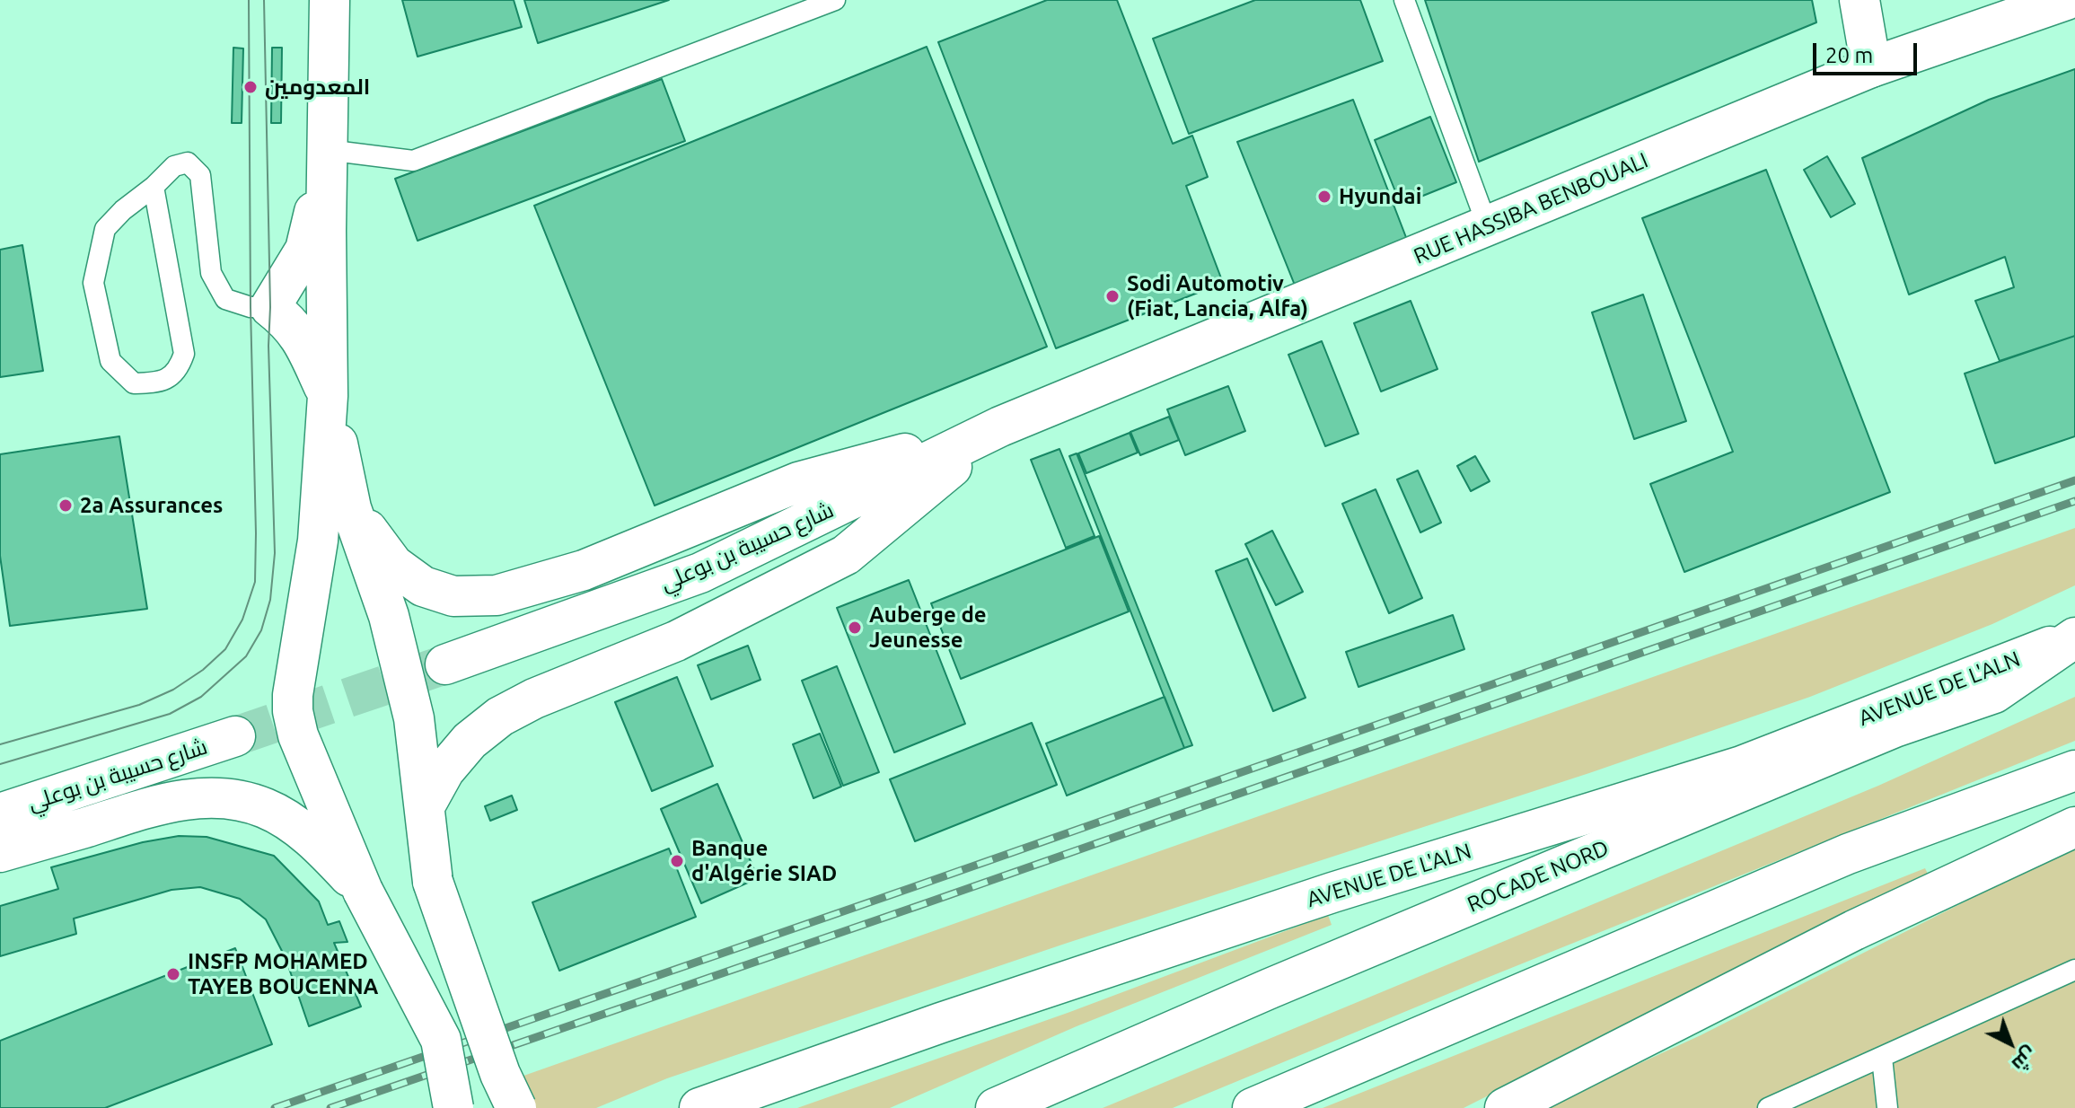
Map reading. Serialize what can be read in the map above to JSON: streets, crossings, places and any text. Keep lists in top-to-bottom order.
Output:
{
  "streets": {
    "main road": [
      "RUE HASSIBA BENBOUALI",
      "شارع حسيبة بن بوعلي",
      "AVENUE DE L'ALN",
      "ROCADE NORD"
    ]
  },
  "crossings": [
    ["RUE HASSIBA BENBOUALI", "شارع حسيبة بن بوعلي"],
    ["AVENUE DE L'ALN", "ROCADE NORD"]
  ],
  "places": [
    "المعدومين",
    "Hyundai",
    "Sodi Automotiv (Fiat, Lancia, Alfa)",
    "2a Assurances",
    "Auberge de Jeunesse",
    "Banque d'Algérie SIAD",
    "INSFP MOHAMED TAYEB BOUCENNA"
  ],
  "scale_bar": "20 m",
  "north": "bottom right"
}
